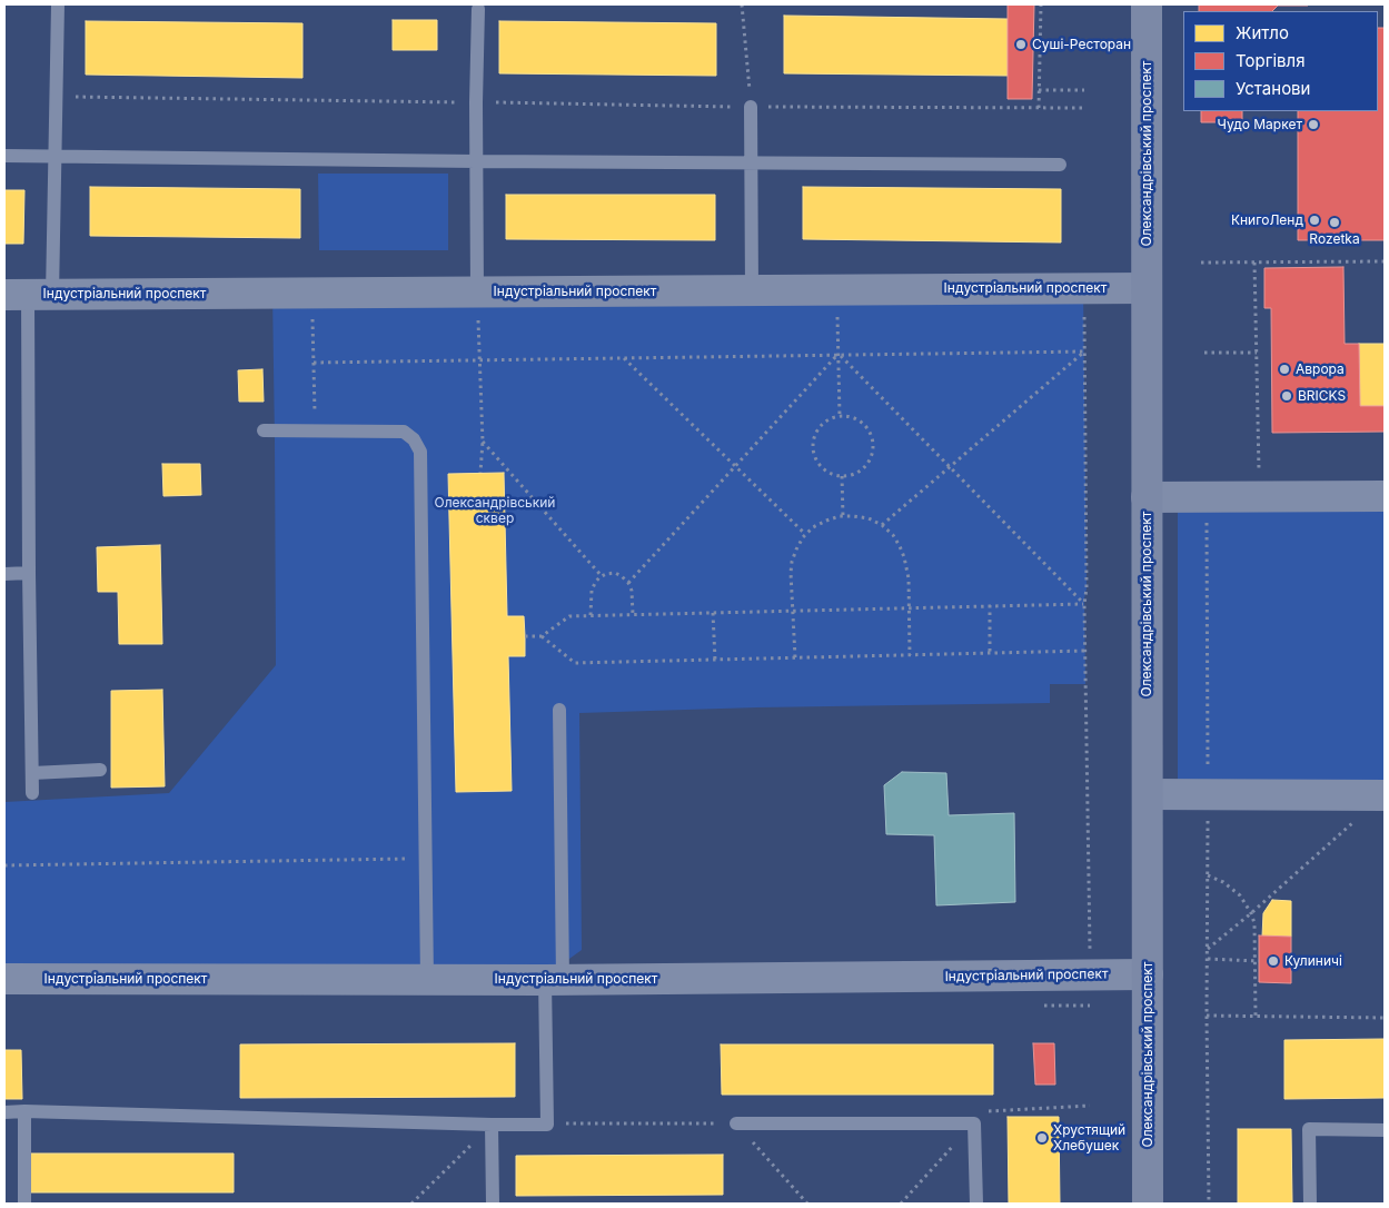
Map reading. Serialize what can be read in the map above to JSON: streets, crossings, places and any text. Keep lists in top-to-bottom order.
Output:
{
  "streets": {
    "main road": ["Олександрівський проспект"],
    "street": ["Індустріальний проспект"]
  },
  "crossings": [
    ["Олександрівський проспект", "Індустріальний проспект"]
  ],
  "parks": ["Олександрівський сквер"],
  "places": [
    "Суші-Ресторан",
    "Чудо Маркет",
    "КнигоЛенд",
    "Rozetka",
    "Аврора",
    "BRICKS",
    "Кулиничі",
    "Хрустящий Хлебушек"
  ],
  "legend": ["Житло", "Торгівля", "Установи"]
}
